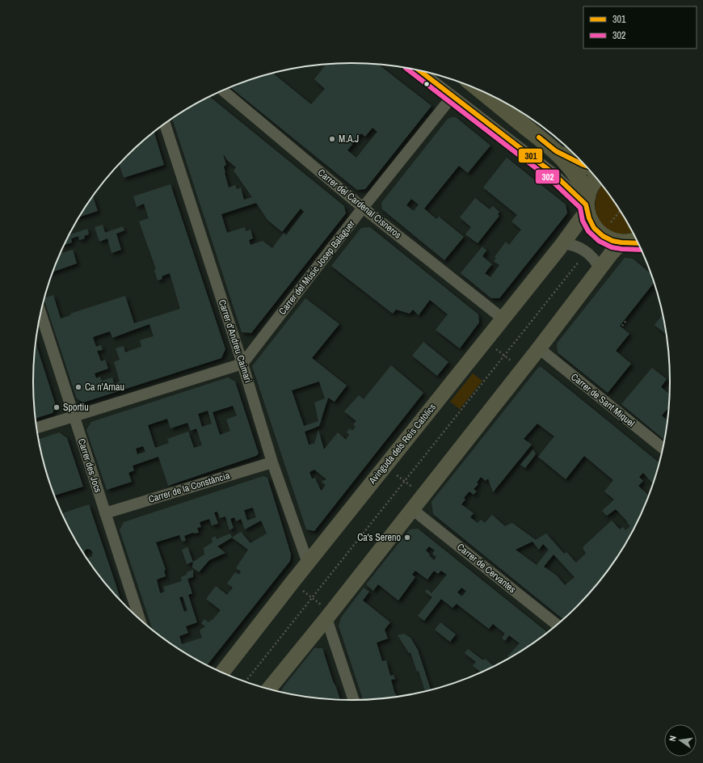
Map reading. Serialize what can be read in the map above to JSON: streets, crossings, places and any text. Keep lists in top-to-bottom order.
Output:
{
  "streets": {
    "main road": ["Avinguda dels Reis Catòlics"],
    "street": [
      "Carrer del Cardenal Cisneros",
      "Carrer del Músic Josep Balaguer",
      "Carrer d'Andreu Caimari",
      "Carrer de Sant Miquel",
      "Carrer des Jocs",
      "Carrer de la Constància",
      "Carrer de Cervantes"
    ]
  },
  "crossings": [
    ["Carrer del Cardenal Cisneros", "Carrer del Músic Josep Balaguer"],
    ["Carrer del Cardenal Cisneros", "Avinguda dels Reis Catòlics"],
    ["Carrer del Músic Josep Balaguer", "Carrer d'Andreu Caimari"],
    ["Carrer d'Andreu Caimari", "Avinguda dels Reis Catòlics"],
    ["Carrer d'Andreu Caimari", "Carrer de la Constància"],
    ["Carrer des Jocs", "Carrer de la Constància"]
  ],
  "places": [
    "M.A.J",
    "Ca n'Arnau",
    "Sportiu",
    "Ca's Sereno"
  ],
  "lines": ["transit line 302", "transit line 301"],
  "legend": ["301", "302"],
  "north": "left"
}
